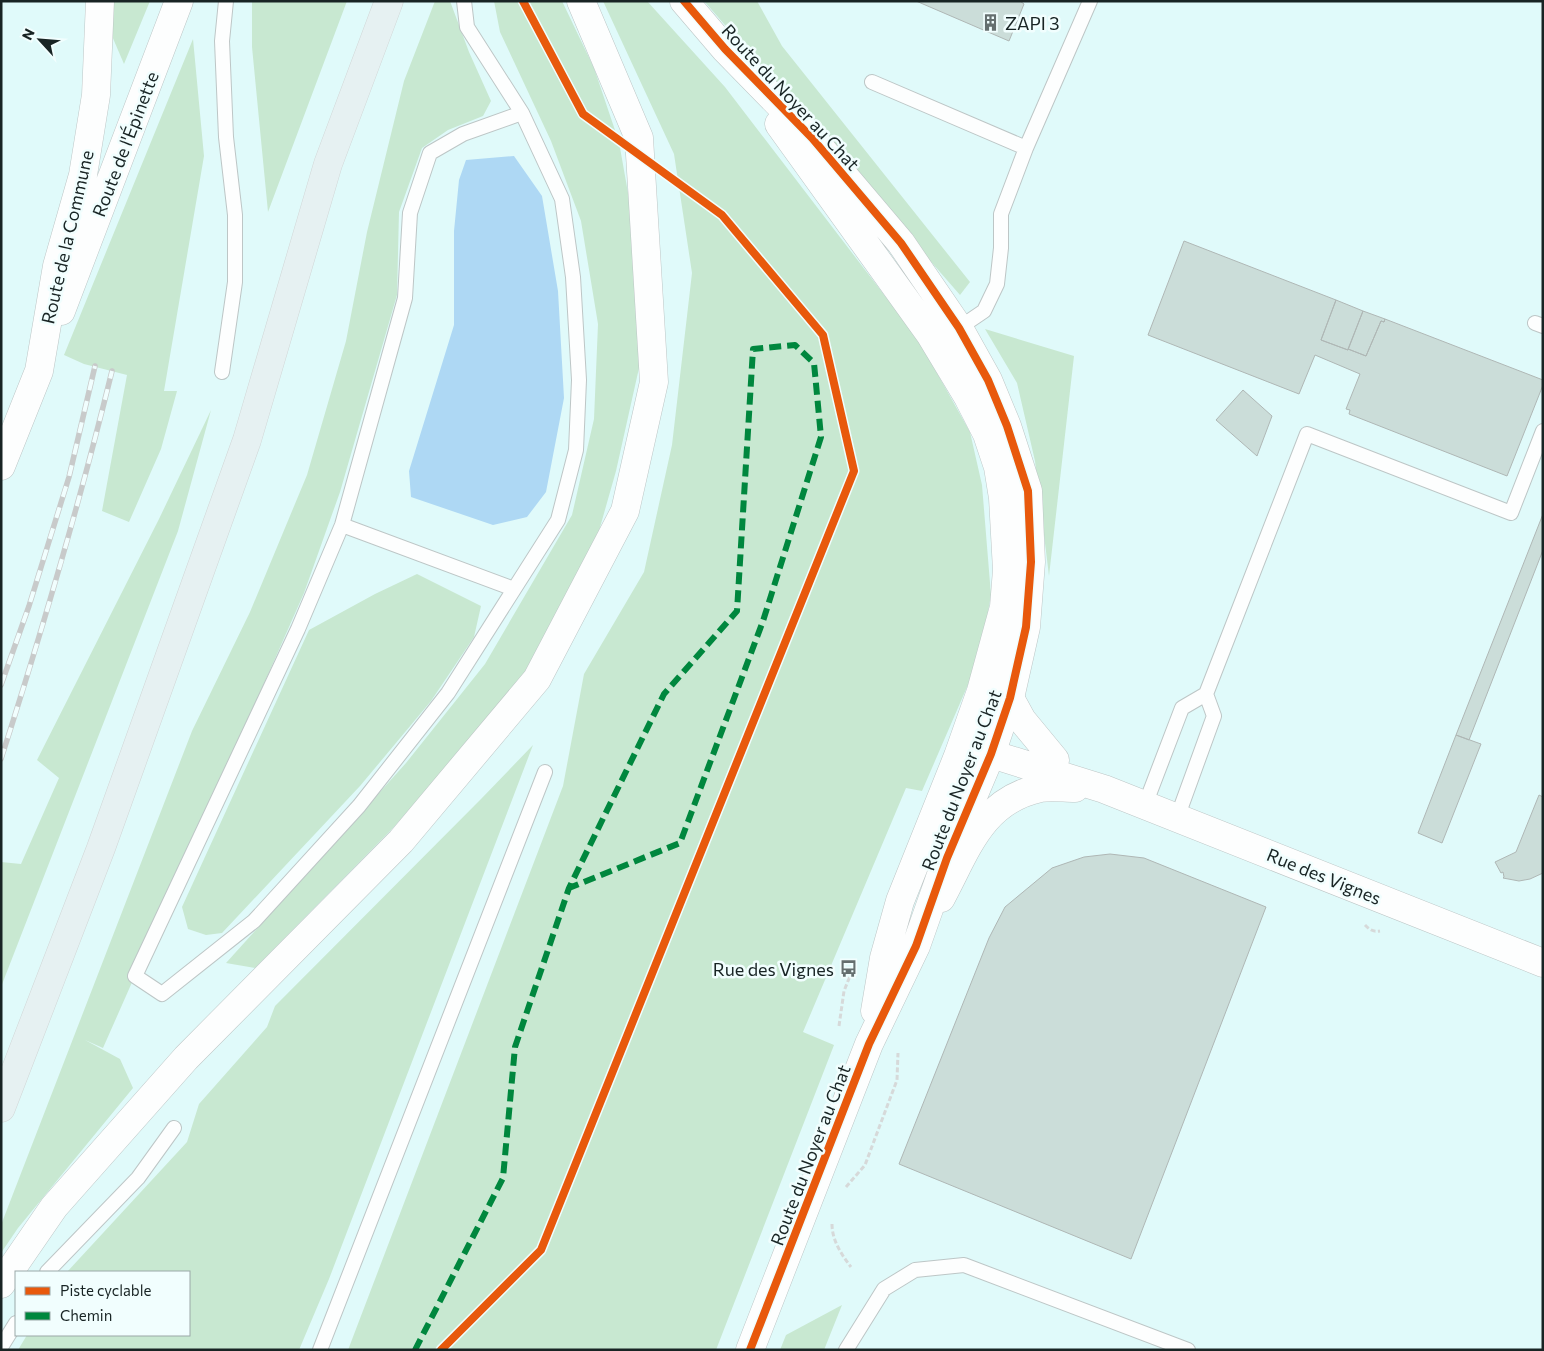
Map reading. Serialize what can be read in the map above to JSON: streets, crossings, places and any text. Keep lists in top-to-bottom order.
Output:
{
  "streets": {
    "street": [
      "Route du Noyer au Chat",
      "Route de l'Épinette",
      "Route de la Commune",
      "Rue des Vignes"
    ]
  },
  "crossings": [
    ["Route du Noyer au Chat", "Rue des Vignes"],
    ["Route de l'Épinette", "Route de la Commune"]
  ],
  "places": {
    "building": ["ZAPI 3"],
    "bus stop": ["Rue des Vignes"]
  },
  "legend": ["Piste cyclable", "Chemin"],
  "north": "top left"
}
